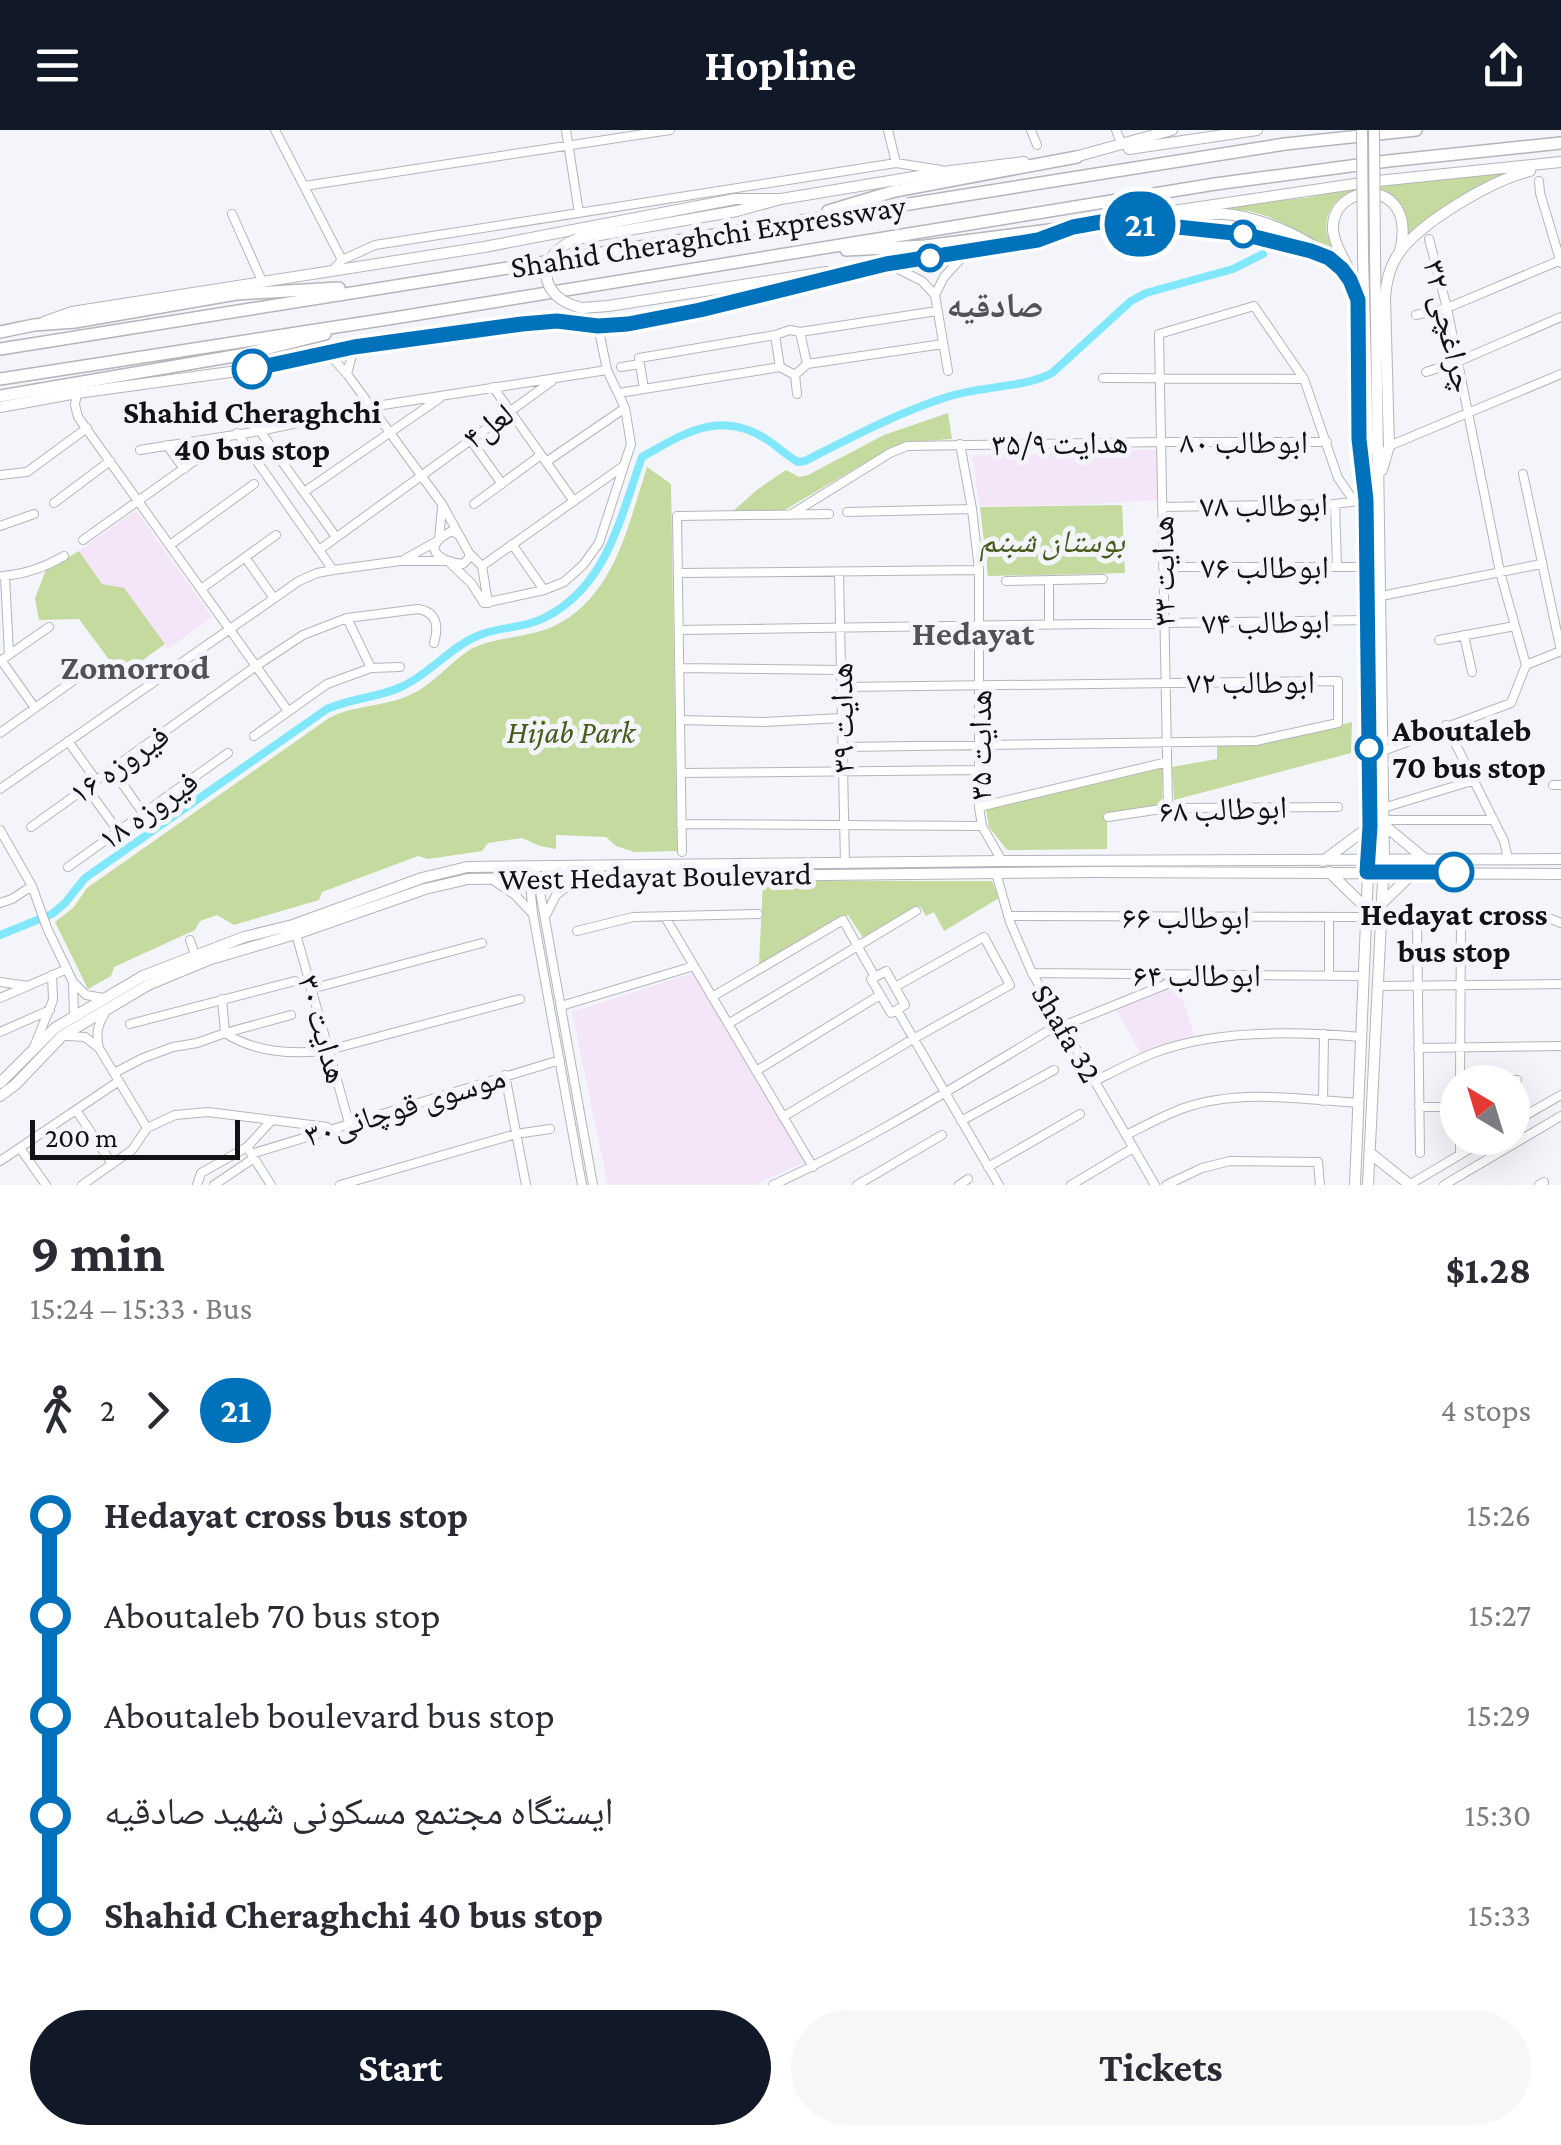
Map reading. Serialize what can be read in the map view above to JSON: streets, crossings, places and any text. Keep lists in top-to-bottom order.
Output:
{
  "streets": {
    "highway": ["Shahid Cheraghchi Expressway"],
    "main road": ["West Hedayat Boulevard"],
    "street": [
      "چراغچی ۳۲",
      "لعل۴",
      "ابوطالب ۸۰",
      "هدایت ۳۵/۹",
      "ابوطالب ۷۸",
      "ابوطالب ۷۶",
      "هدایت ۳۳",
      "ابوطالب ۷۴",
      "ابوطالب ۷۲",
      "هدایت ۳۹",
      "هدایت ۳۵",
      "فیروزه ۱۶",
      "ابوطالب ۶۸",
      "فیروزه ۱۸",
      "ابوطالب ۶۶",
      "ابوطالب ۶۴",
      "هدایت ۳۰",
      "Shafa 32",
      "موسوی قوچانی۳۰"
    ]
  },
  "crossings": [
    ["ابوطالب ۸۰", "هدایت ۳۵/۹"],
    ["ابوطالب ۸۰", "هدایت ۳۳"],
    ["هدایت ۳۵/۹", "هدایت ۳۳"],
    ["هدایت ۳۵/۹", "هدایت ۳۵"],
    ["ابوطالب ۷۸", "هدایت ۳۳"],
    ["ابوطالب ۷۶", "هدایت ۳۳"],
    ["هدایت ۳۳", "ابوطالب ۷۴"],
    ["هدایت ۳۳", "ابوطالب ۷۲"],
    ["هدایت ۳۳", "ابوطالب ۶۸"],
    ["ابوطالب ۷۴", "هدایت ۳۹"],
    ["ابوطالب ۷۴", "هدایت ۳۵"],
    ["ابوطالب ۷۲", "هدایت ۳۹"],
    ["ابوطالب ۷۲", "هدایت ۳۵"],
    ["هدایت ۳۹", "West Hedayat Boulevard"],
    ["هدایت ۳۵", "West Hedayat Boulevard"],
    ["West Hedayat Boulevard", "هدایت ۳۰"],
    ["West Hedayat Boulevard", "Shafa 32"],
    ["ابوطالب ۶۶", "Shafa 32"],
    ["ابوطالب ۶۴", "Shafa 32"],
    ["هدایت ۳۰", "موسوی قوچانی۳۰"]
  ],
  "districts": ["صادقیه", "Hedayat", "Zomorrod"],
  "parks": ["بوستان شبنم", "Hijab Park"],
  "places": ["Shahid Cheraghchi 40 bus stop", "Aboutaleb 70 bus stop", "Hedayat cross bus stop"],
  "lines": ["bus line 21"],
  "scale_bar": "200 m",
  "north": "top left",
  "page": {
    "header": "Hopline",
    "on_map": "21",
    "scale": "200 m",
    "heading": ["9 min", "15:24 – 15:33 · Bus", "$1.28"],
    "legs": ["2", "21", "4 stops"],
    "list": [
      {
        "name": "Hedayat cross bus stop",
        "value": "15:26"
      },
      {
        "name": "Aboutaleb 70 bus stop",
        "value": "15:27"
      },
      {
        "name": "Aboutaleb boulevard bus stop",
        "value": "15:29"
      },
      {
        "name": "ایستگاه مجتمع مسکونی شهید صادقیه",
        "value": "15:30"
      },
      {
        "name": "Shahid Cheraghchi 40 bus stop",
        "value": "15:33"
      }
    ],
    "buttons": ["Start", "Tickets"]
  }
}
